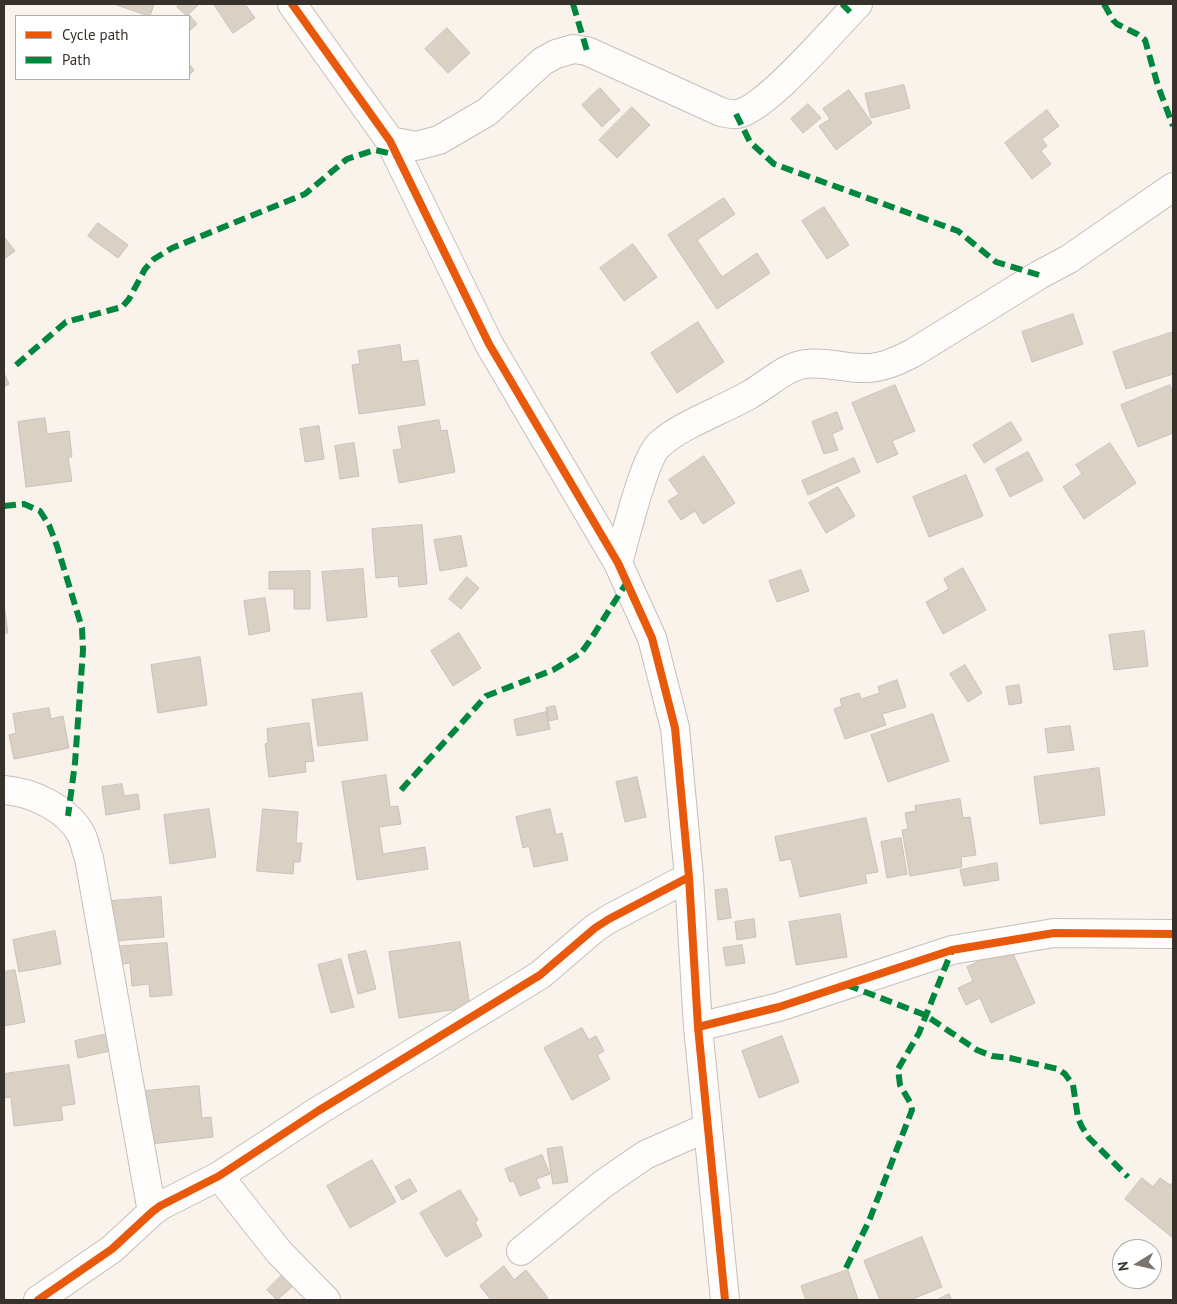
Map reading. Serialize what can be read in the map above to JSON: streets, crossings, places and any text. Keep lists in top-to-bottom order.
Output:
{
  "legend": ["Cycle path", "Path"],
  "north": "left"
}
